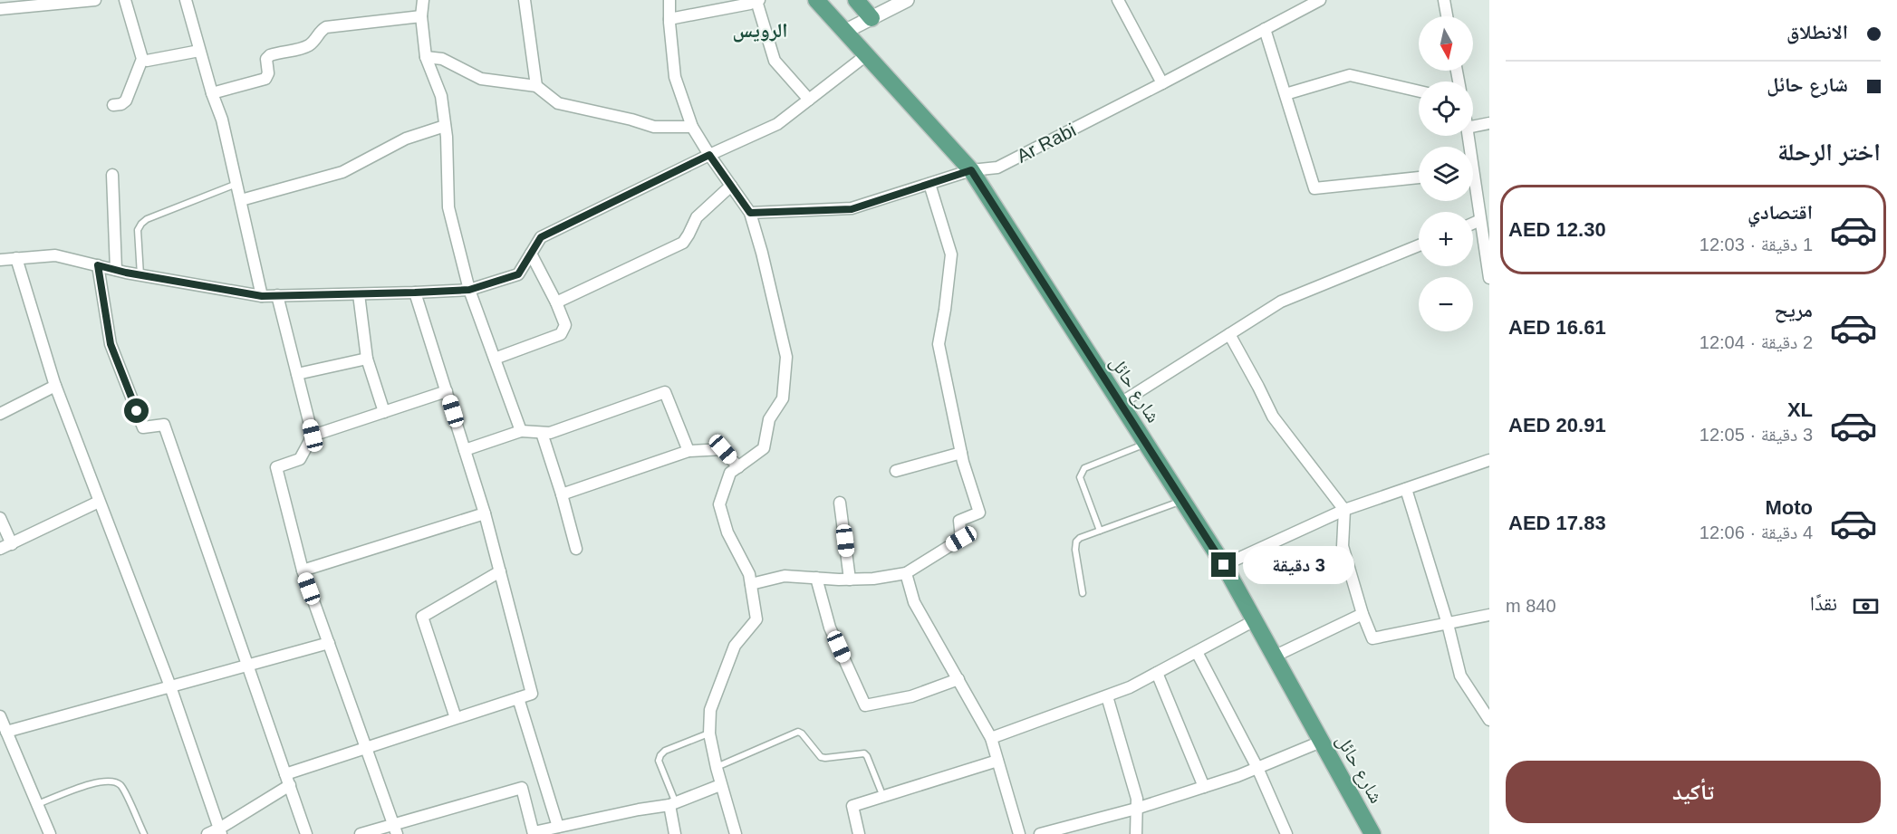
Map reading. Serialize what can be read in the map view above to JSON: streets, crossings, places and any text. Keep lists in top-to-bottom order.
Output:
{
  "streets": {
    "main road": ["شارع حائل"],
    "street": ["Ar Rabi"]
  },
  "crossings": [
    ["Ar Rabi", "شارع حائل"]
  ],
  "districts": ["الرويس"],
  "north": "bottom",
  "page": {
    "banner": ["الانطلاق", "شارع حائل"],
    "map_buttons": ["+", "−"],
    "heading": "اختر الرحلة",
    "list": [
      {
        "name": "اقتصادي",
        "note": "1 دقيقة · 12:03",
        "value": "AED 12.30"
      },
      {
        "name": "مريح",
        "note": "2 دقيقة · 12:04",
        "value": "AED 16.61"
      },
      {
        "name": "XL",
        "note": "3 دقيقة · 12:05",
        "value": "AED 20.91"
      },
      {
        "name": "Moto",
        "note": "4 دقيقة · 12:06",
        "value": "AED 17.83"
      }
    ],
    "bubble": "3 دقيقة",
    "pay": ["نقدًا", "840 m"],
    "buttons": "تأكيد"
  }
}
